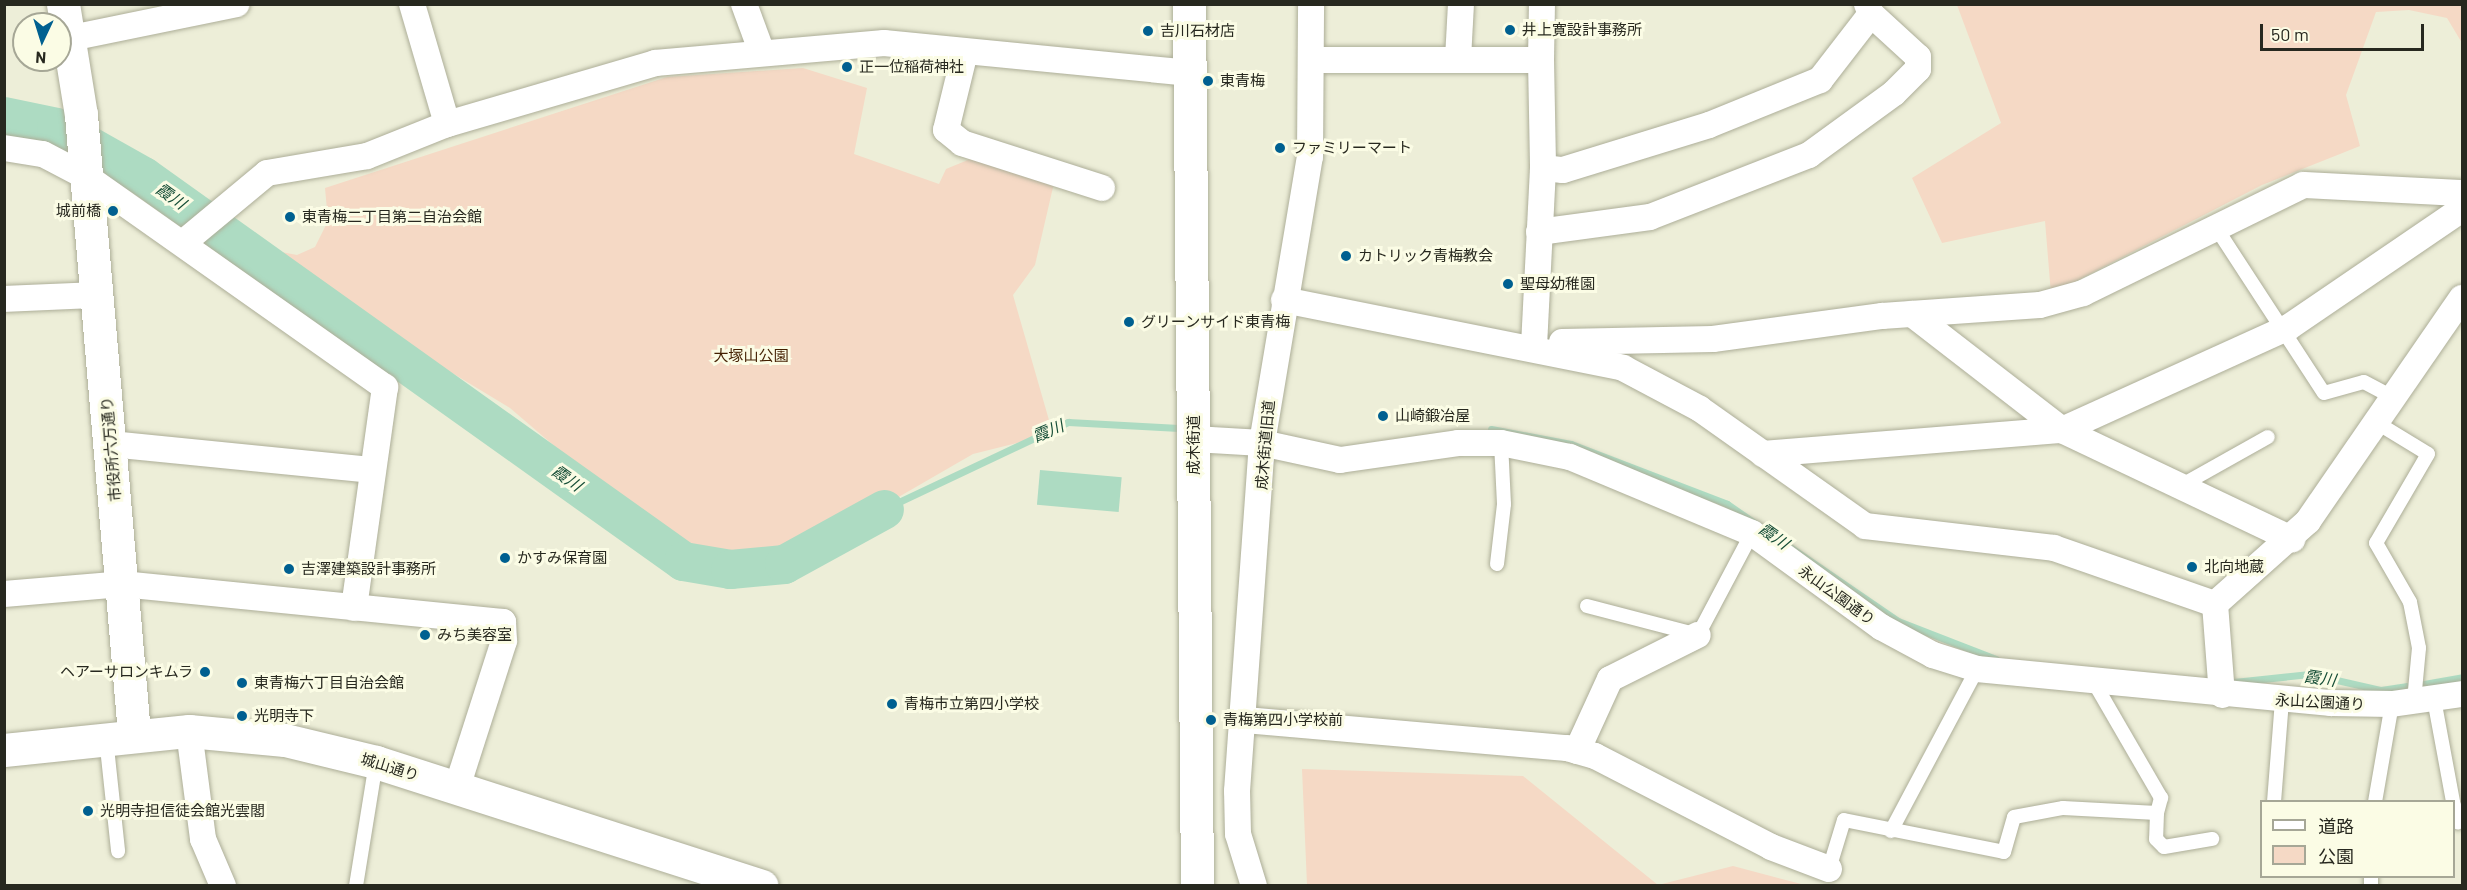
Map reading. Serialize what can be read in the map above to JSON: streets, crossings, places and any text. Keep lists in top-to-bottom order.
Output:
{
  "streets": {
    "street": [
      "成木街道",
      "成木街道旧道",
      "市役所六万通り",
      "永山公園通り",
      "城山通り"
    ]
  },
  "crossings": [
    ["成木街道", "永山公園通り"],
    ["成木街道旧道", "永山公園通り"],
    ["市役所六万通り", "城山通り"]
  ],
  "water": ["霞川"],
  "parks": ["大塚山公園"],
  "places": [
    "井上寛設計事務所",
    "吉川石材店",
    "正一位稲荷神社",
    "東青梅",
    "ファミリーマート",
    "城前橋",
    "東青梅二丁目第二自治会館",
    "カトリック青梅教会",
    "聖母幼稚園",
    "グリーンサイド東青梅",
    "山崎鍛冶屋",
    "かすみ保育園",
    "北向地蔵",
    "吉澤建築設計事務所",
    "みち美容室",
    "ヘアーサロンキムラ",
    "東青梅六丁目自治会館",
    "青梅市立第四小学校",
    "光明寺下",
    "青梅第四小学校前",
    "光明寺担信徒会館光雲閣"
  ],
  "legend": ["道路", "公園"],
  "scale_bar": "50 m",
  "north": "bottom"
}
